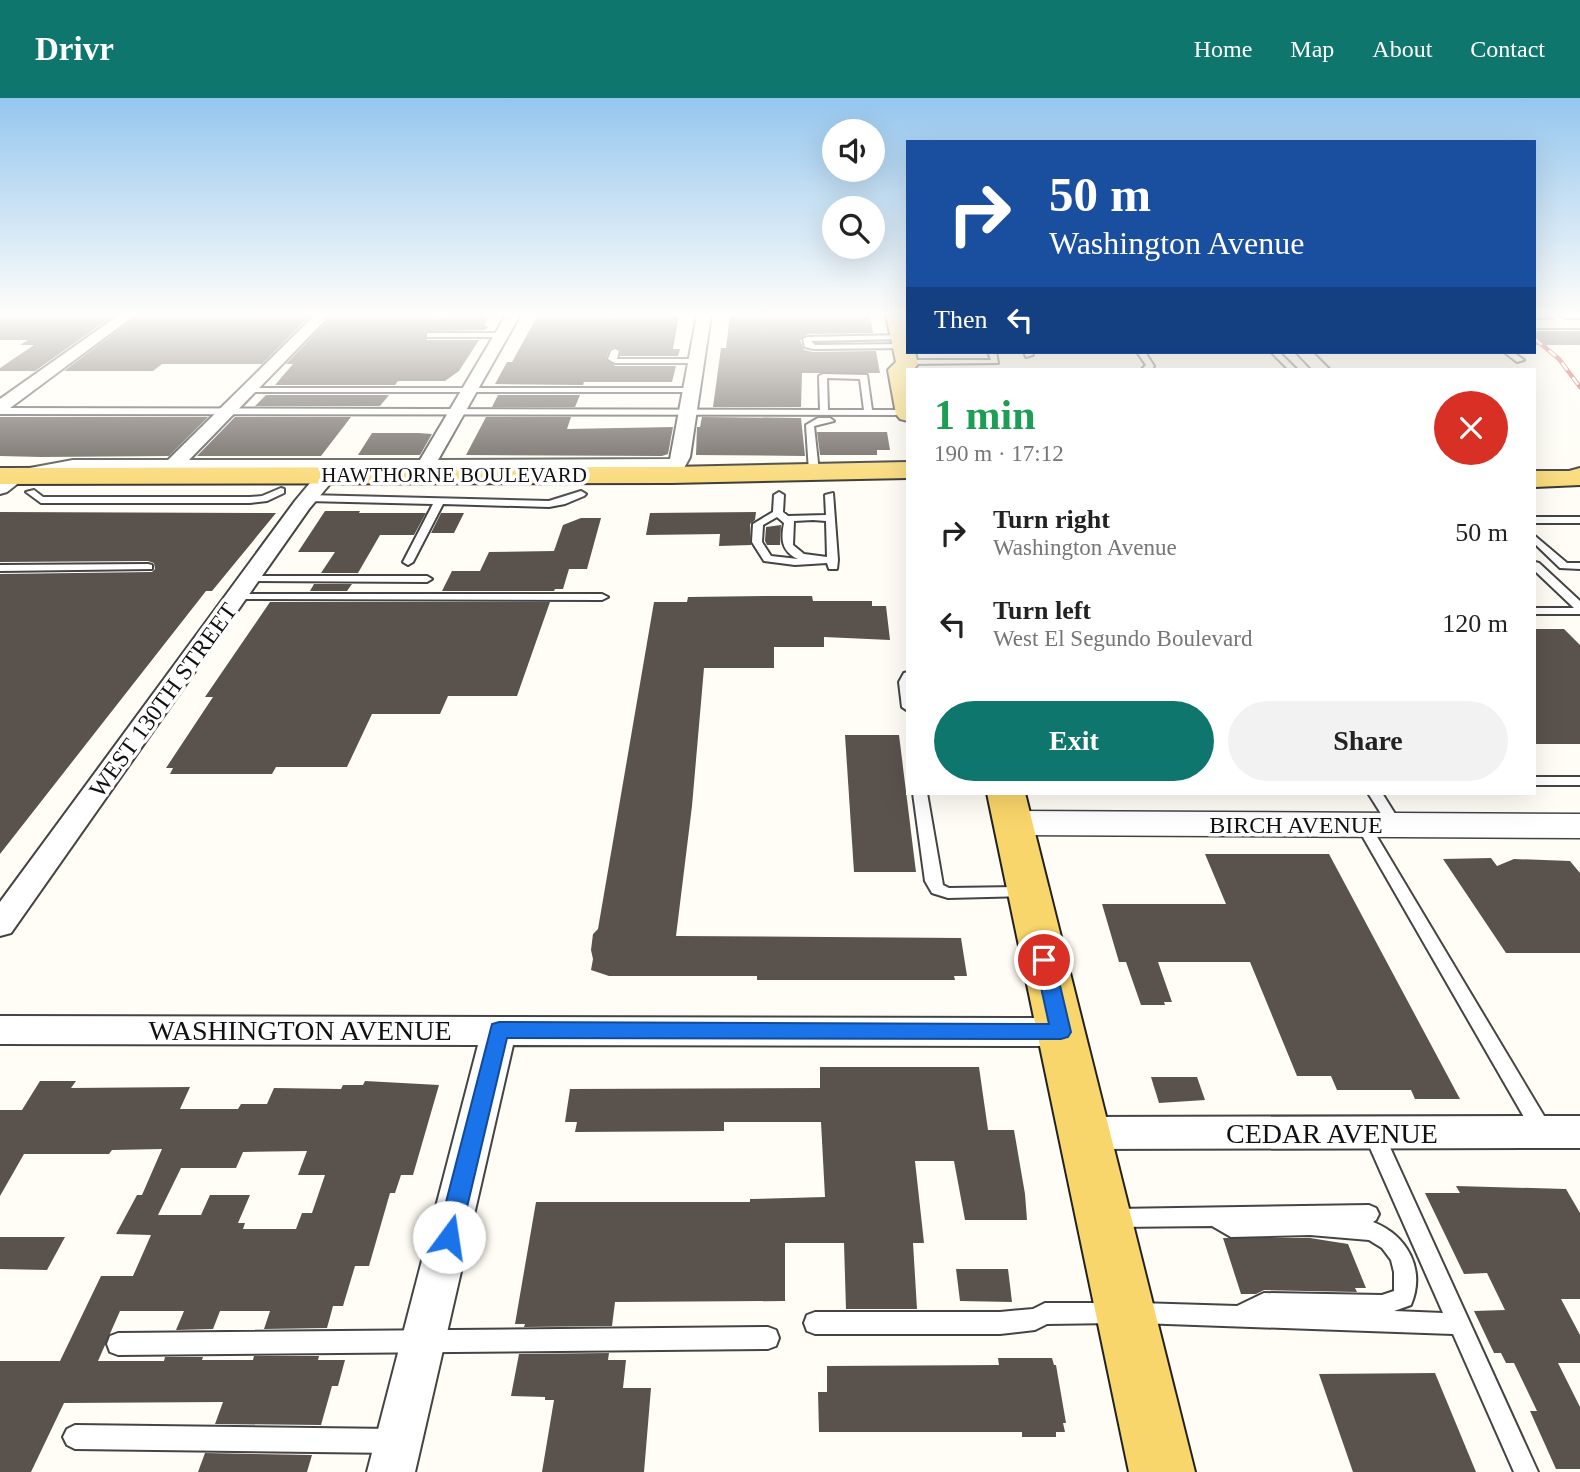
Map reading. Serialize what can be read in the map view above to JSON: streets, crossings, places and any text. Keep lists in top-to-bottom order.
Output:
{
  "streets": {
    "main road": ["HAWTHORNE BOULEVARD"],
    "street": [
      "WEST 130TH STREET",
      "BIRCH AVENUE",
      "WASHINGTON AVENUE",
      "CEDAR AVENUE"
    ]
  },
  "crossings": [
    ["HAWTHORNE BOULEVARD", "WEST 130TH STREET"]
  ],
  "page": {
    "header": "Drivr",
    "nav": [
      "Home",
      "Map",
      "About",
      "Contact"
    ],
    "turn": ["50 m", "Washington Avenue"],
    "then": "Then",
    "heading": ["1 min", "190 m · 17:12"],
    "list": [
      {
        "name": "Turn right",
        "note": "Washington Avenue",
        "value": "50 m"
      },
      {
        "name": "Turn left",
        "note": "West El Segundo Boulevard",
        "value": "120 m"
      }
    ],
    "buttons": ["Exit", "Share"]
  }
}
